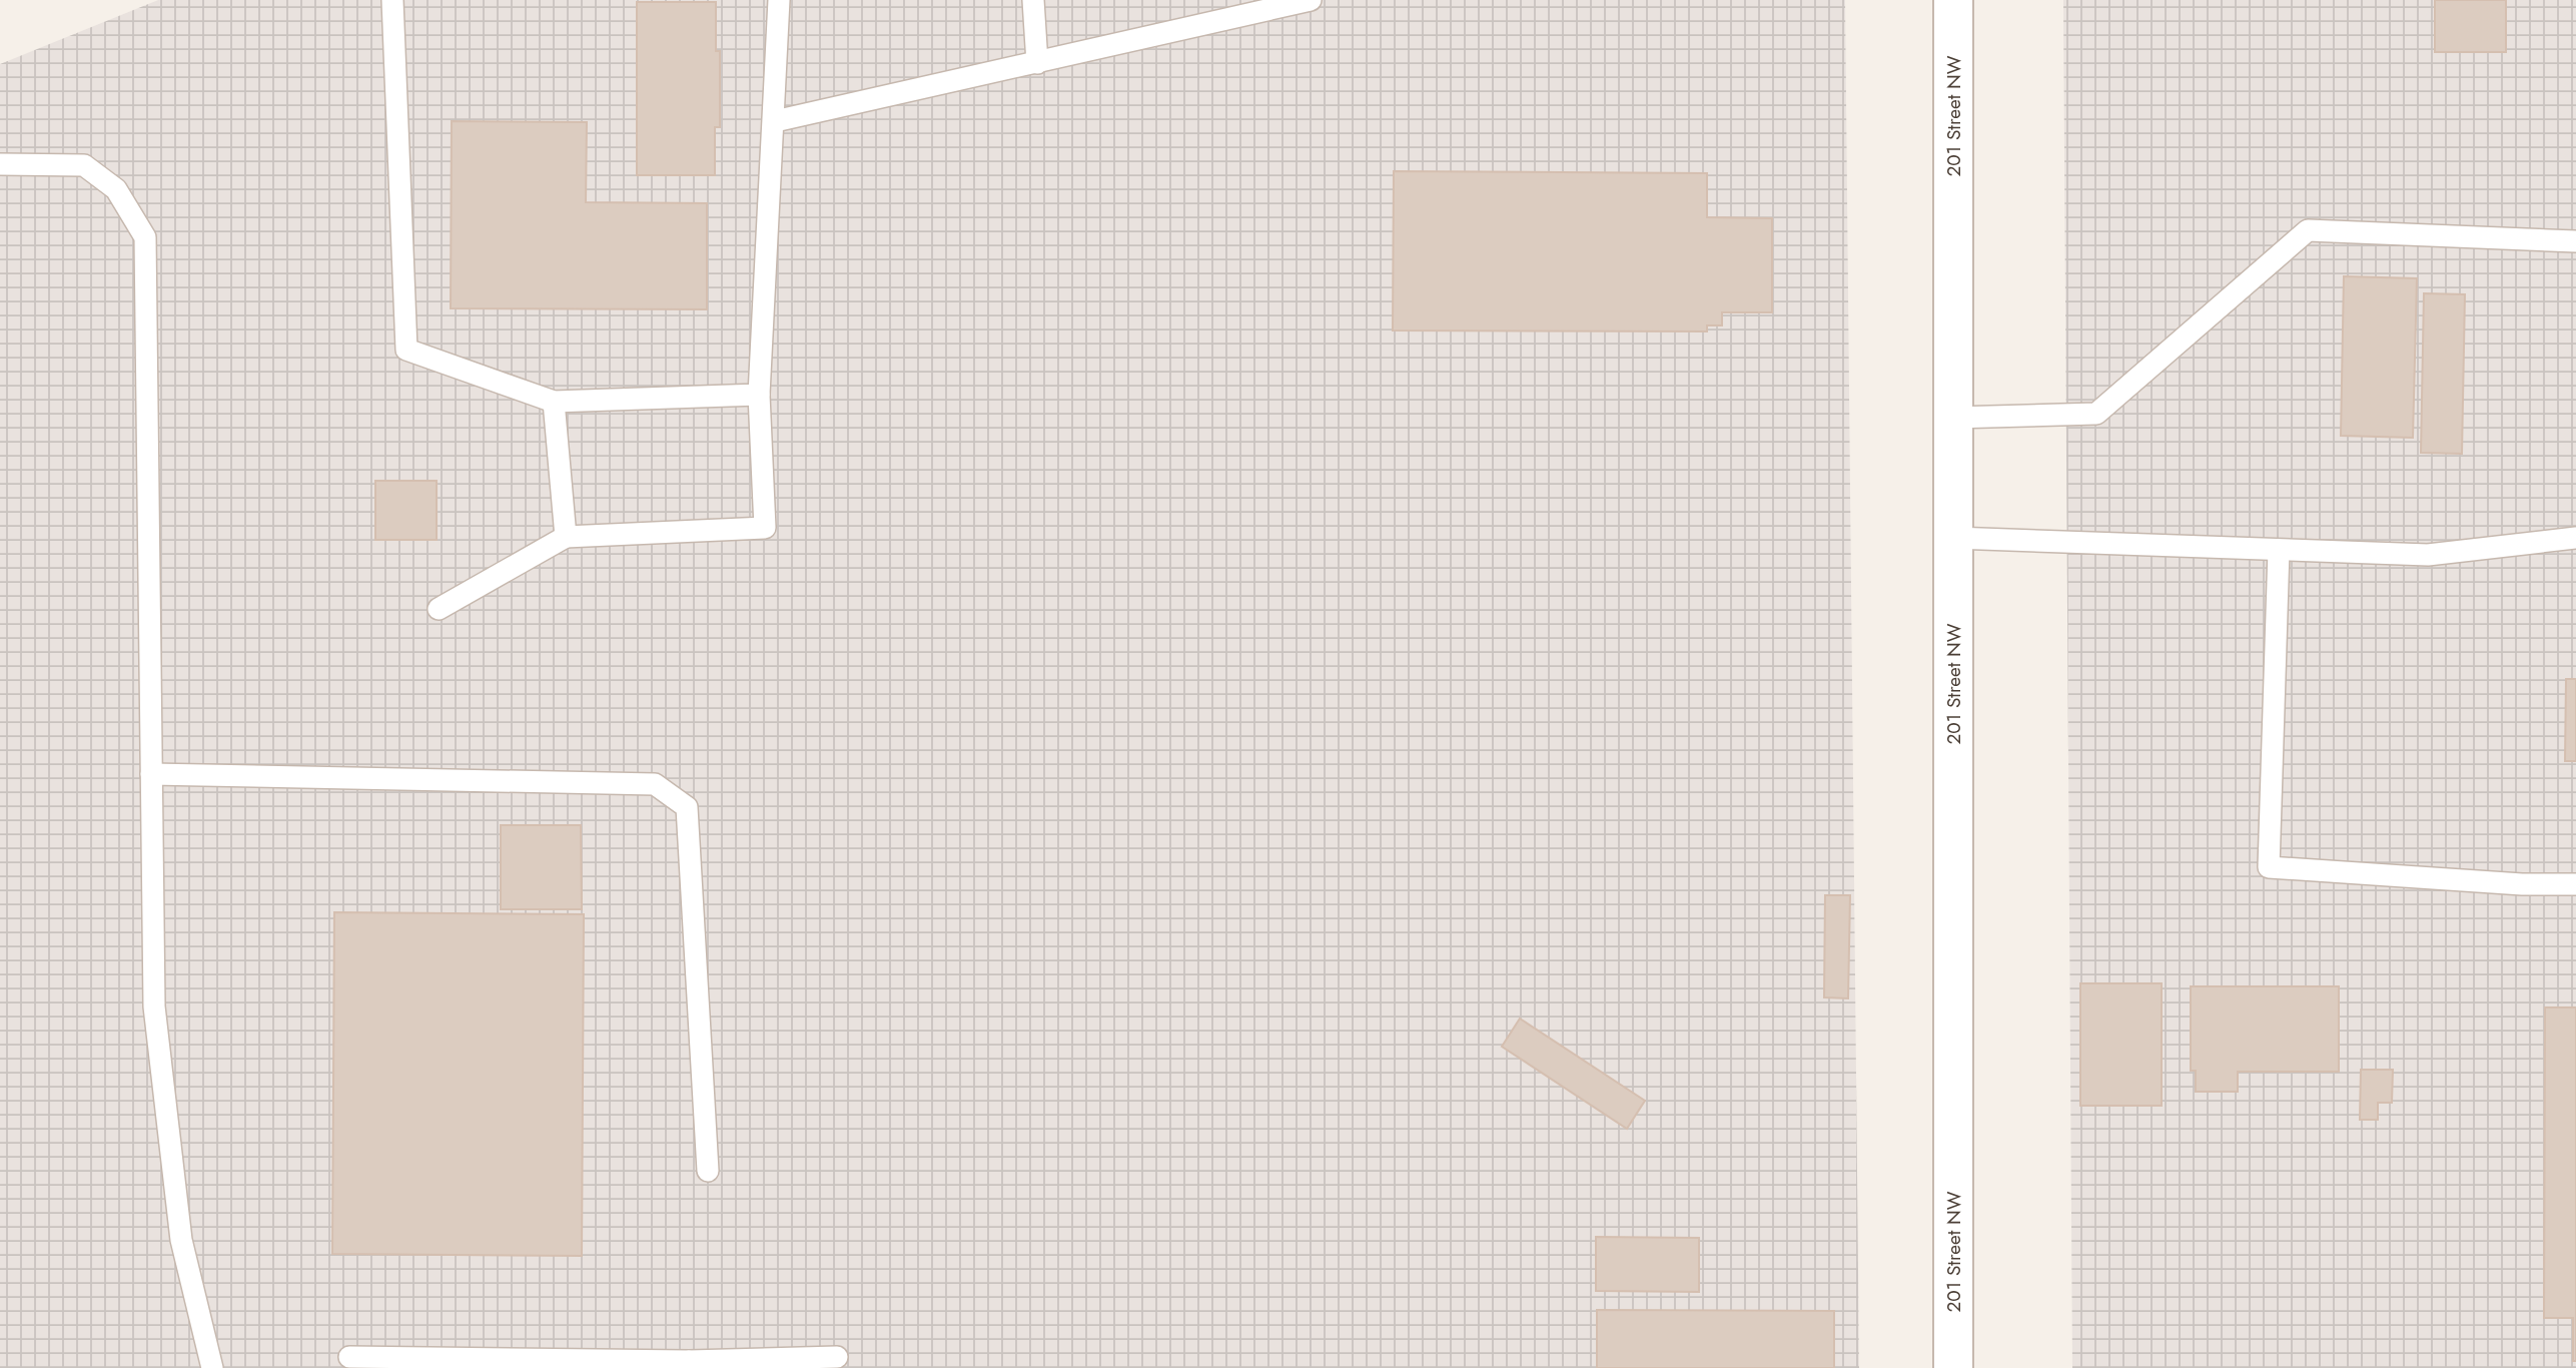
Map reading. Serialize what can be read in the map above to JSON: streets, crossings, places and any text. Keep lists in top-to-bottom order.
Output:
{
  "streets": {
    "street": ["201 Street NW"]
  }
}
